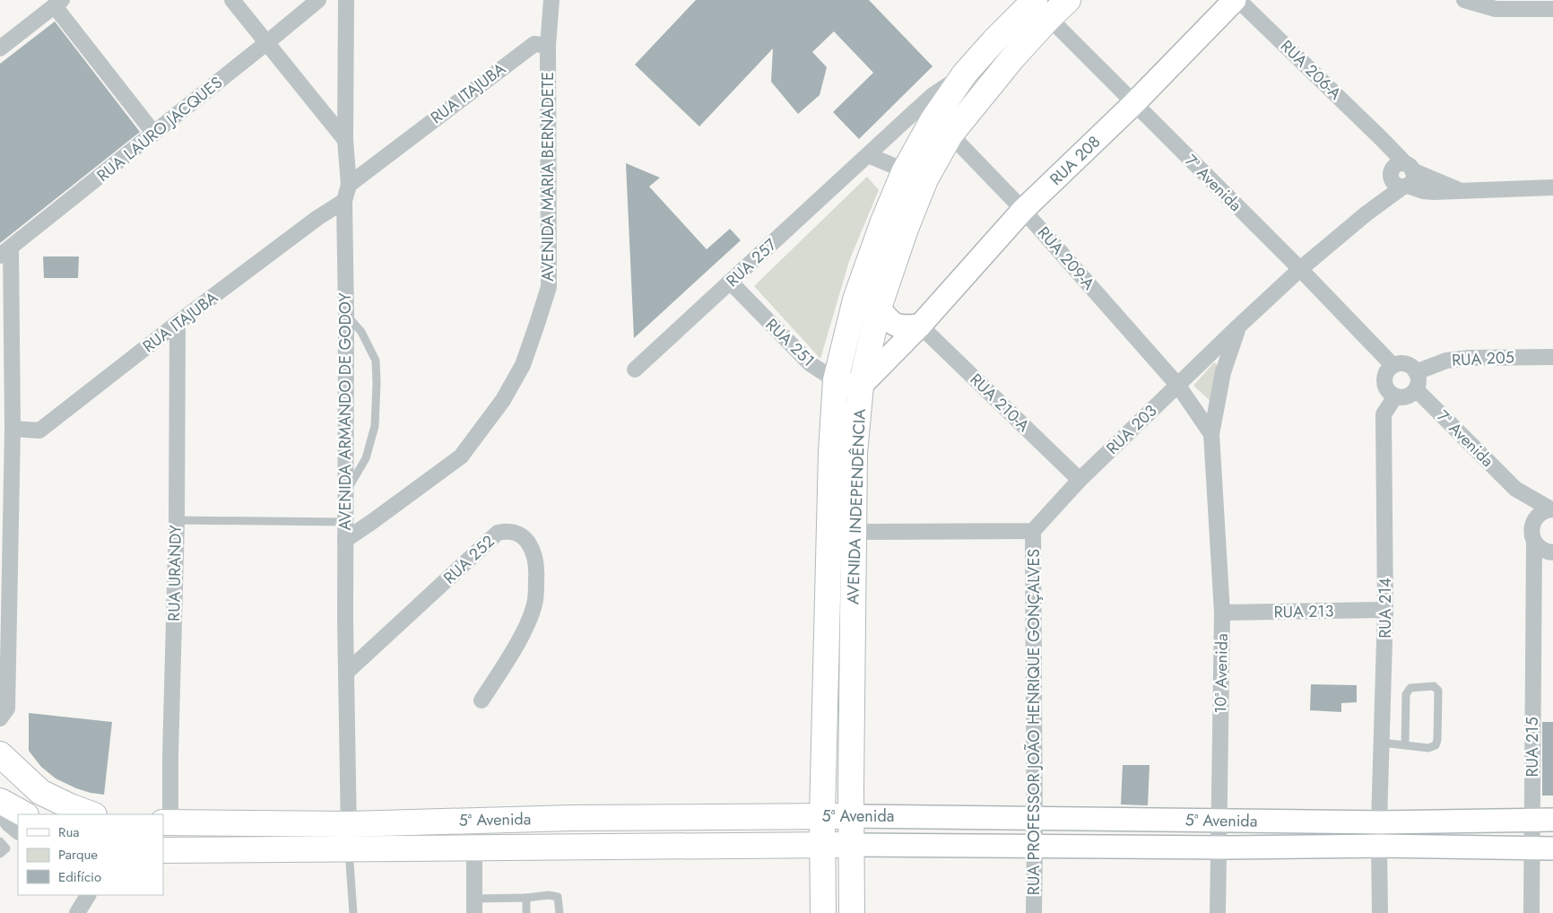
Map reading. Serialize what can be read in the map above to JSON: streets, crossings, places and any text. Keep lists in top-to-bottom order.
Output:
{
  "streets": {
    "main road": [
      "RUA 208",
      "RUA 251",
      "AVENIDA INDEPENDÊNCIA",
      "5ª Avenida"
    ],
    "street": [
      "RUA 206-A",
      "RUA ITAJUBA",
      "RUA LAURO JACQUES",
      "AVENIDA MARIA BERNADETE",
      "7ª Avenida",
      "RUA 209-A",
      "RUA 257",
      "RUA 205",
      "RUA 210-A",
      "AVENIDA ARMANDO DE GODOY",
      "RUA 203",
      "RUA 252",
      "RUA URANDY",
      "RUA 214",
      "RUA 213",
      "10ª Avenida",
      "RUA PROFESSOR JOÃO HENRIQUE GONÇALVES",
      "RUA 215"
    ]
  },
  "crossings": [
    ["RUA 206-A", "RUA 203"],
    ["RUA ITAJUBA", "AVENIDA MARIA BERNADETE"],
    ["RUA ITAJUBA", "AVENIDA ARMANDO DE GODOY"],
    ["RUA ITAJUBA", "RUA URANDY"],
    ["RUA 208", "7ª Avenida"],
    ["RUA 208", "RUA 209-A"],
    ["RUA 208", "RUA 251"],
    ["RUA 208", "RUA 210-A"],
    ["RUA 208", "AVENIDA INDEPENDÊNCIA"],
    ["AVENIDA MARIA BERNADETE", "AVENIDA ARMANDO DE GODOY"],
    ["7ª Avenida", "RUA 205"],
    ["7ª Avenida", "RUA 203"],
    ["7ª Avenida", "AVENIDA INDEPENDÊNCIA"],
    ["7ª Avenida", "RUA 214"],
    ["7ª Avenida", "RUA 215"],
    ["RUA 209-A", "RUA 203"],
    ["RUA 209-A", "AVENIDA INDEPENDÊNCIA"],
    ["RUA 257", "RUA 251"],
    ["RUA 257", "AVENIDA INDEPENDÊNCIA"],
    ["RUA 251", "AVENIDA INDEPENDÊNCIA"],
    ["RUA 205", "RUA 214"],
    ["RUA 210-A", "RUA 203"],
    ["AVENIDA ARMANDO DE GODOY", "RUA 252"],
    ["AVENIDA ARMANDO DE GODOY", "5ª Avenida"],
    ["RUA 203", "10ª Avenida"],
    ["RUA 203", "RUA PROFESSOR JOÃO HENRIQUE GONÇALVES"],
    ["AVENIDA INDEPENDÊNCIA", "5ª Avenida"],
    ["RUA URANDY", "5ª Avenida"],
    ["RUA 214", "RUA 213"],
    ["RUA 214", "5ª Avenida"],
    ["RUA 213", "10ª Avenida"],
    ["10ª Avenida", "5ª Avenida"],
    ["RUA PROFESSOR JOÃO HENRIQUE GONÇALVES", "5ª Avenida"],
    ["RUA 215", "5ª Avenida"]
  ],
  "legend": ["Rua", "Parque", "Edifício"]
}
